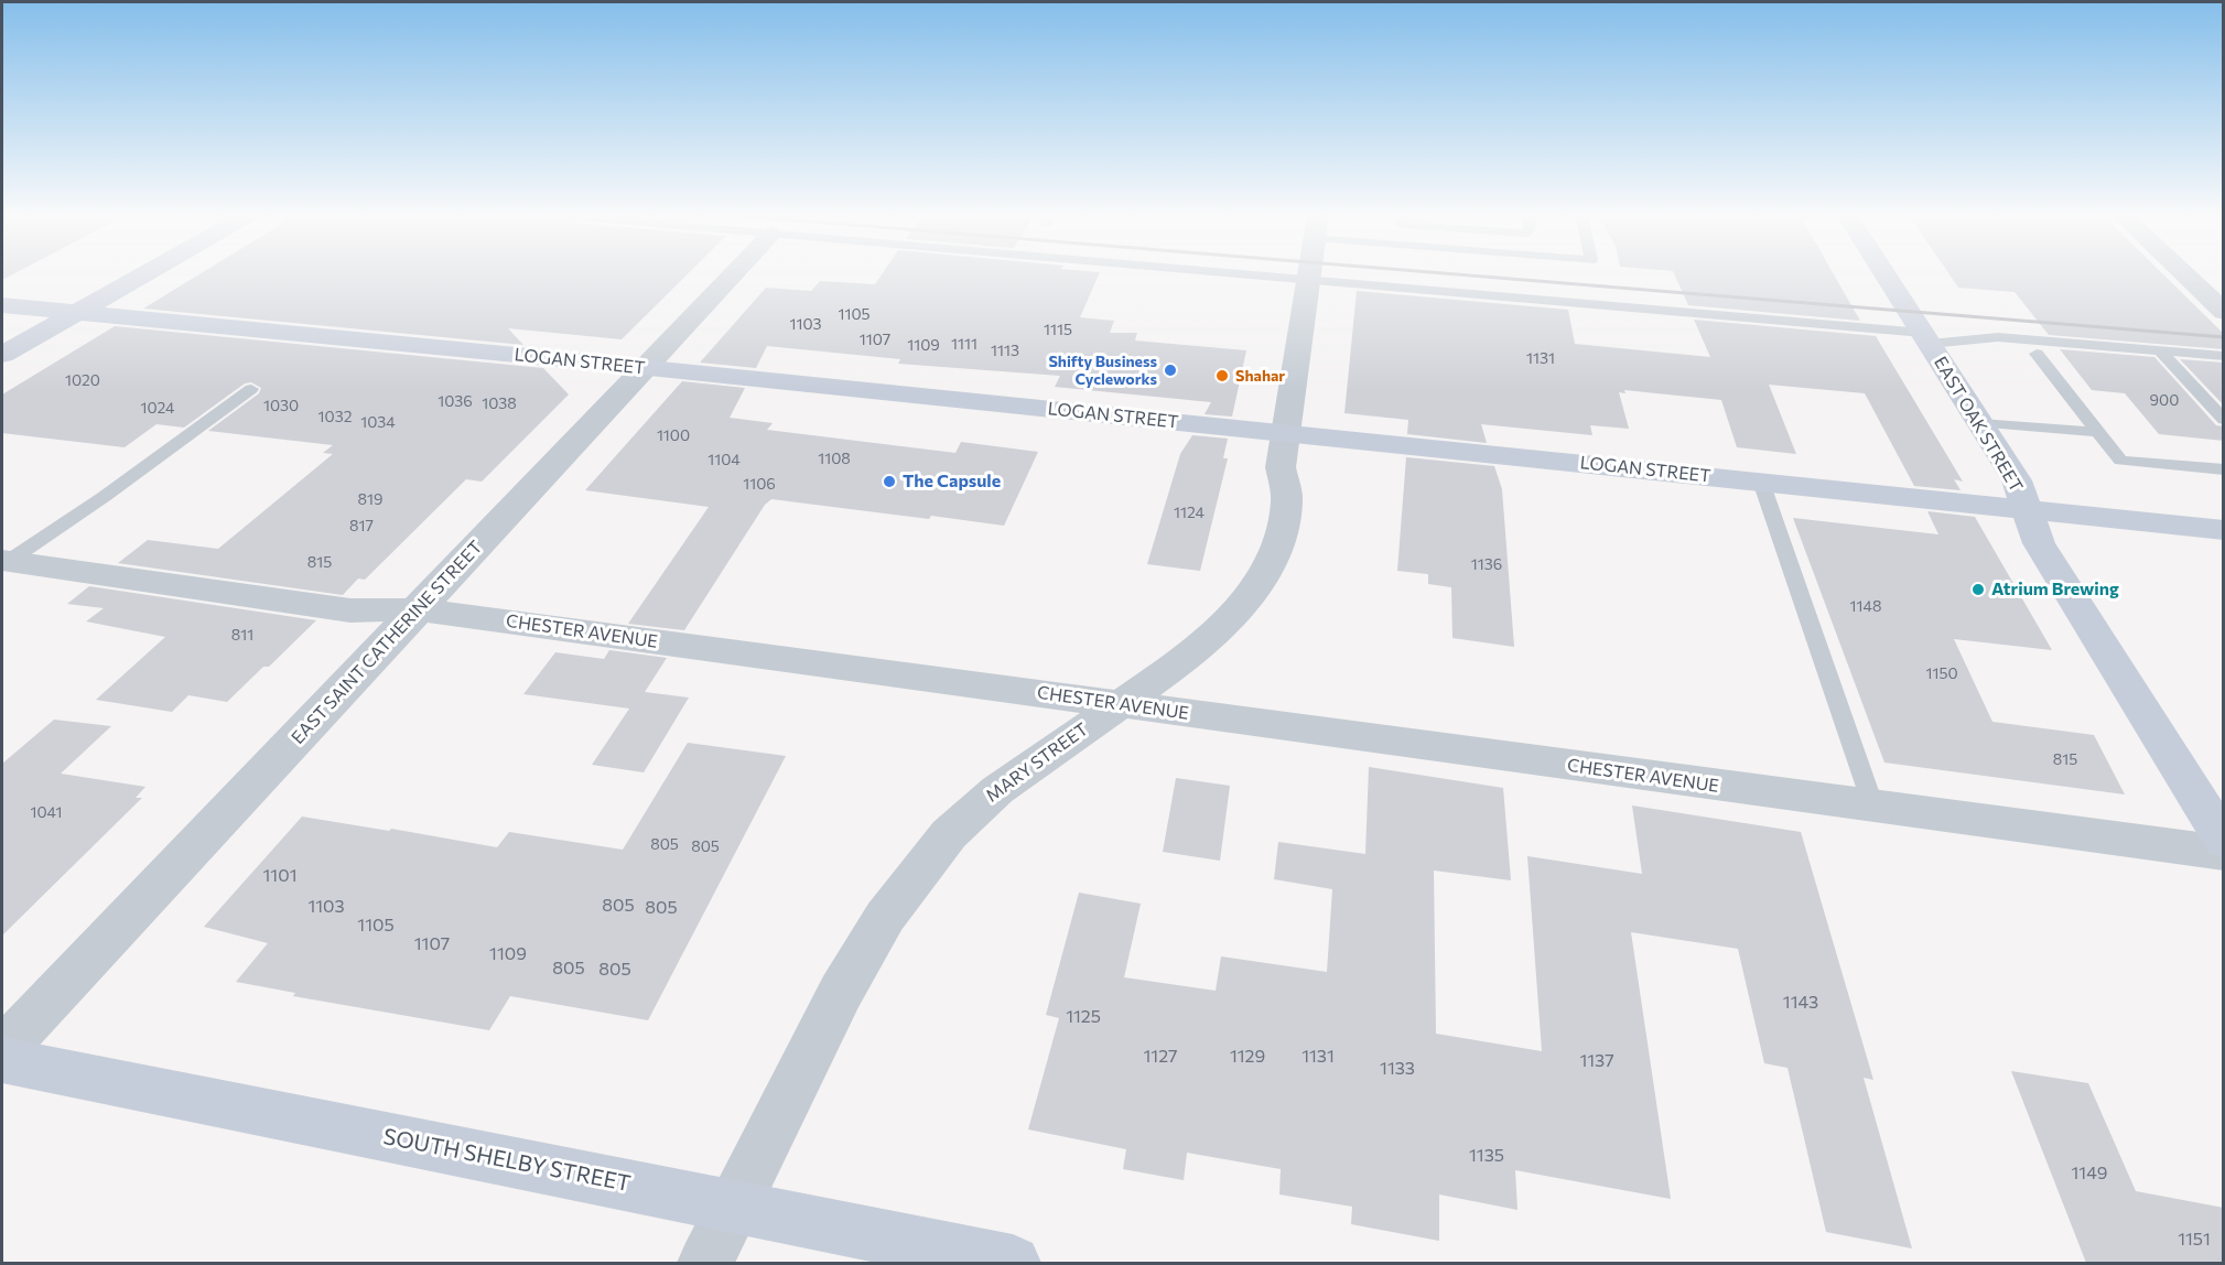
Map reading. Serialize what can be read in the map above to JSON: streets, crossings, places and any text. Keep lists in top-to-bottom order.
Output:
{
  "streets": {
    "main road": ["LOGAN STREET", "EAST OAK STREET", "SOUTH SHELBY STREET"],
    "street": ["CHESTER AVENUE", "EAST SAINT CATHERINE STREET", "MARY STREET"]
  },
  "crossings": [
    ["LOGAN STREET", "EAST OAK STREET"],
    ["LOGAN STREET", "EAST SAINT CATHERINE STREET"],
    ["LOGAN STREET", "MARY STREET"],
    ["CHESTER AVENUE", "EAST SAINT CATHERINE STREET"],
    ["CHESTER AVENUE", "MARY STREET"],
    ["MARY STREET", "SOUTH SHELBY STREET"]
  ],
  "places": [
    "Shifty Business Cycleworks",
    "Shahar",
    "The Capsule",
    "Atrium Brewing"
  ],
  "house_numbers": [
    "1105",
    "1103",
    "1115",
    "1107",
    "1111",
    "1109",
    "1113",
    "1131",
    "1020",
    "900",
    "1036",
    "1038",
    "1030",
    "1024",
    "1032",
    "1034",
    "1100",
    "1108",
    "1104",
    "1106",
    "819",
    "1124",
    "817",
    "815",
    "1136",
    "1148",
    "811",
    "1150",
    "815",
    "1041",
    "805",
    "805",
    "1101",
    "805",
    "1103",
    "805",
    "1105",
    "1107",
    "1109",
    "805",
    "805",
    "1143",
    "1125",
    "1127",
    "1129",
    "1131",
    "1137",
    "1133",
    "1135",
    "1149",
    "1151"
  ]
}
